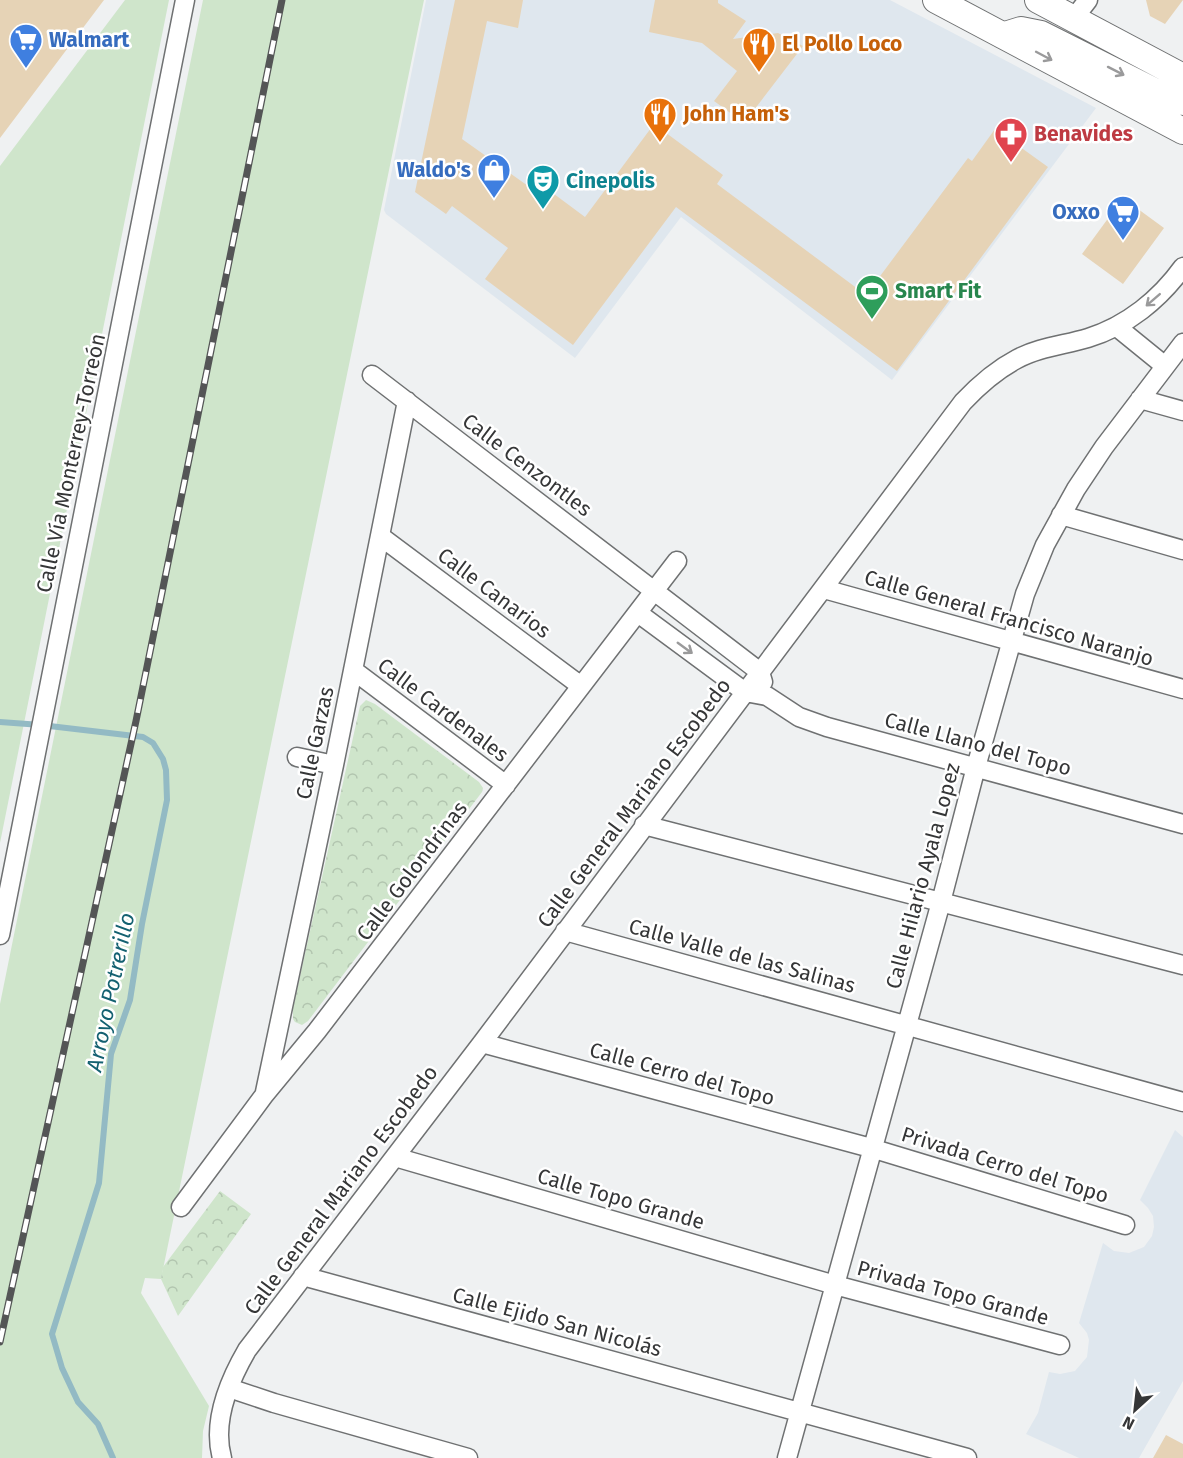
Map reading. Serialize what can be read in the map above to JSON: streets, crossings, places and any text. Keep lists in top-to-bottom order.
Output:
{
  "streets": {
    "street": [
      "Calle Vía Monterrey-Torreón",
      "Calle Cenzontles",
      "Calle Canarios",
      "Calle General Francisco Naranjo",
      "Calle Cardenales",
      "Calle Garzas",
      "Calle Llano del Topo",
      "Calle General Mariano Escobedo",
      "Calle Golondrinas",
      "Calle Hilario Ayala Lopez",
      "Calle Valle de las Salinas",
      "Calle Cerro del Topo",
      "Privada Cerro del Topo",
      "Calle Topo Grande",
      "Privada Topo Grande",
      "Calle Ejido San Nicolás"
    ]
  },
  "crossings": [
    ["Calle Cenzontles", "Calle Garzas"],
    ["Calle Cenzontles", "Calle General Mariano Escobedo"],
    ["Calle Cenzontles", "Calle Golondrinas"],
    ["Calle Canarios", "Calle Garzas"],
    ["Calle Canarios", "Calle Golondrinas"],
    ["Calle General Francisco Naranjo", "Calle General Mariano Escobedo"],
    ["Calle General Francisco Naranjo", "Calle Hilario Ayala Lopez"],
    ["Calle Cardenales", "Calle Garzas"],
    ["Calle Cardenales", "Calle Golondrinas"],
    ["Calle Garzas", "Calle Golondrinas"],
    ["Calle Llano del Topo", "Calle General Mariano Escobedo"],
    ["Calle Llano del Topo", "Calle Hilario Ayala Lopez"],
    ["Calle General Mariano Escobedo", "Calle Valle de las Salinas"],
    ["Calle General Mariano Escobedo", "Calle Cerro del Topo"],
    ["Calle General Mariano Escobedo", "Calle Topo Grande"],
    ["Calle General Mariano Escobedo", "Calle Ejido San Nicolás"],
    ["Calle Hilario Ayala Lopez", "Calle Valle de las Salinas"],
    ["Calle Hilario Ayala Lopez", "Calle Cerro del Topo"],
    ["Calle Hilario Ayala Lopez", "Privada Cerro del Topo"],
    ["Calle Hilario Ayala Lopez", "Calle Topo Grande"],
    ["Calle Hilario Ayala Lopez", "Privada Topo Grande"],
    ["Calle Hilario Ayala Lopez", "Calle Ejido San Nicolás"],
    ["Calle Cerro del Topo", "Privada Cerro del Topo"],
    ["Calle Topo Grande", "Privada Topo Grande"]
  ],
  "water": ["Arroyo Potrerillo"],
  "places": {
    "supermarket": ["Walmart", "Oxxo"],
    "restaurant": ["El Pollo Loco", "John Ham's"],
    "pharmacy": ["Benavides"],
    "shop": ["Waldo's"],
    "theatre": ["Cinepolis"],
    "sports": ["Smart Fit"]
  },
  "north": "bottom left"
}
